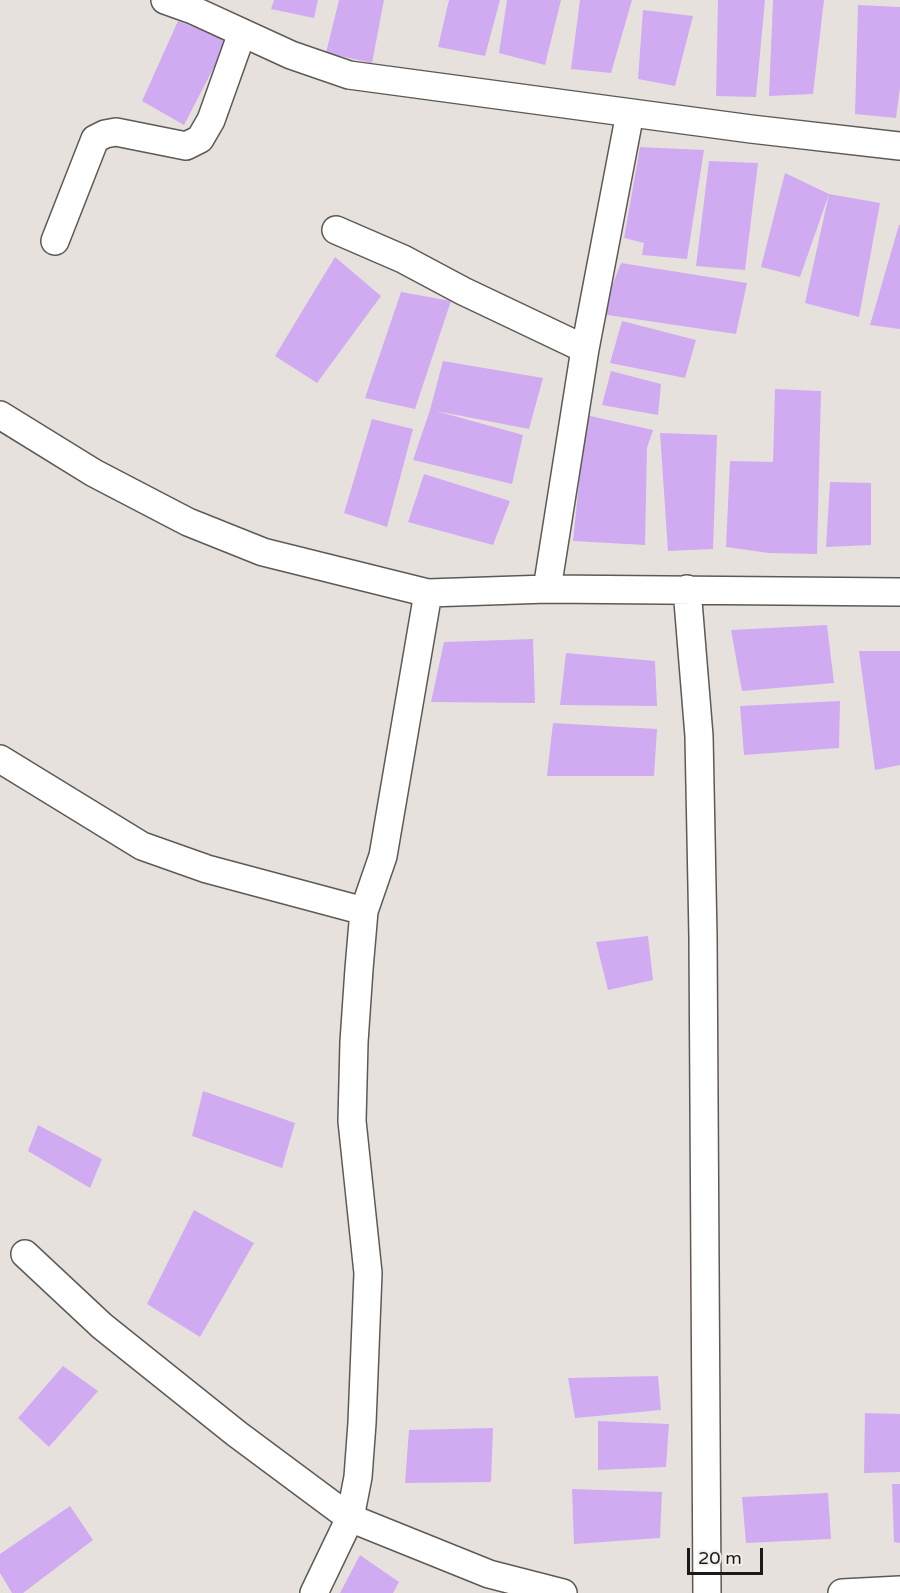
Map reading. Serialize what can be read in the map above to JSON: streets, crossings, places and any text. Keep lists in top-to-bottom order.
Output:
{
  "scale_bar": "20 m"
}
